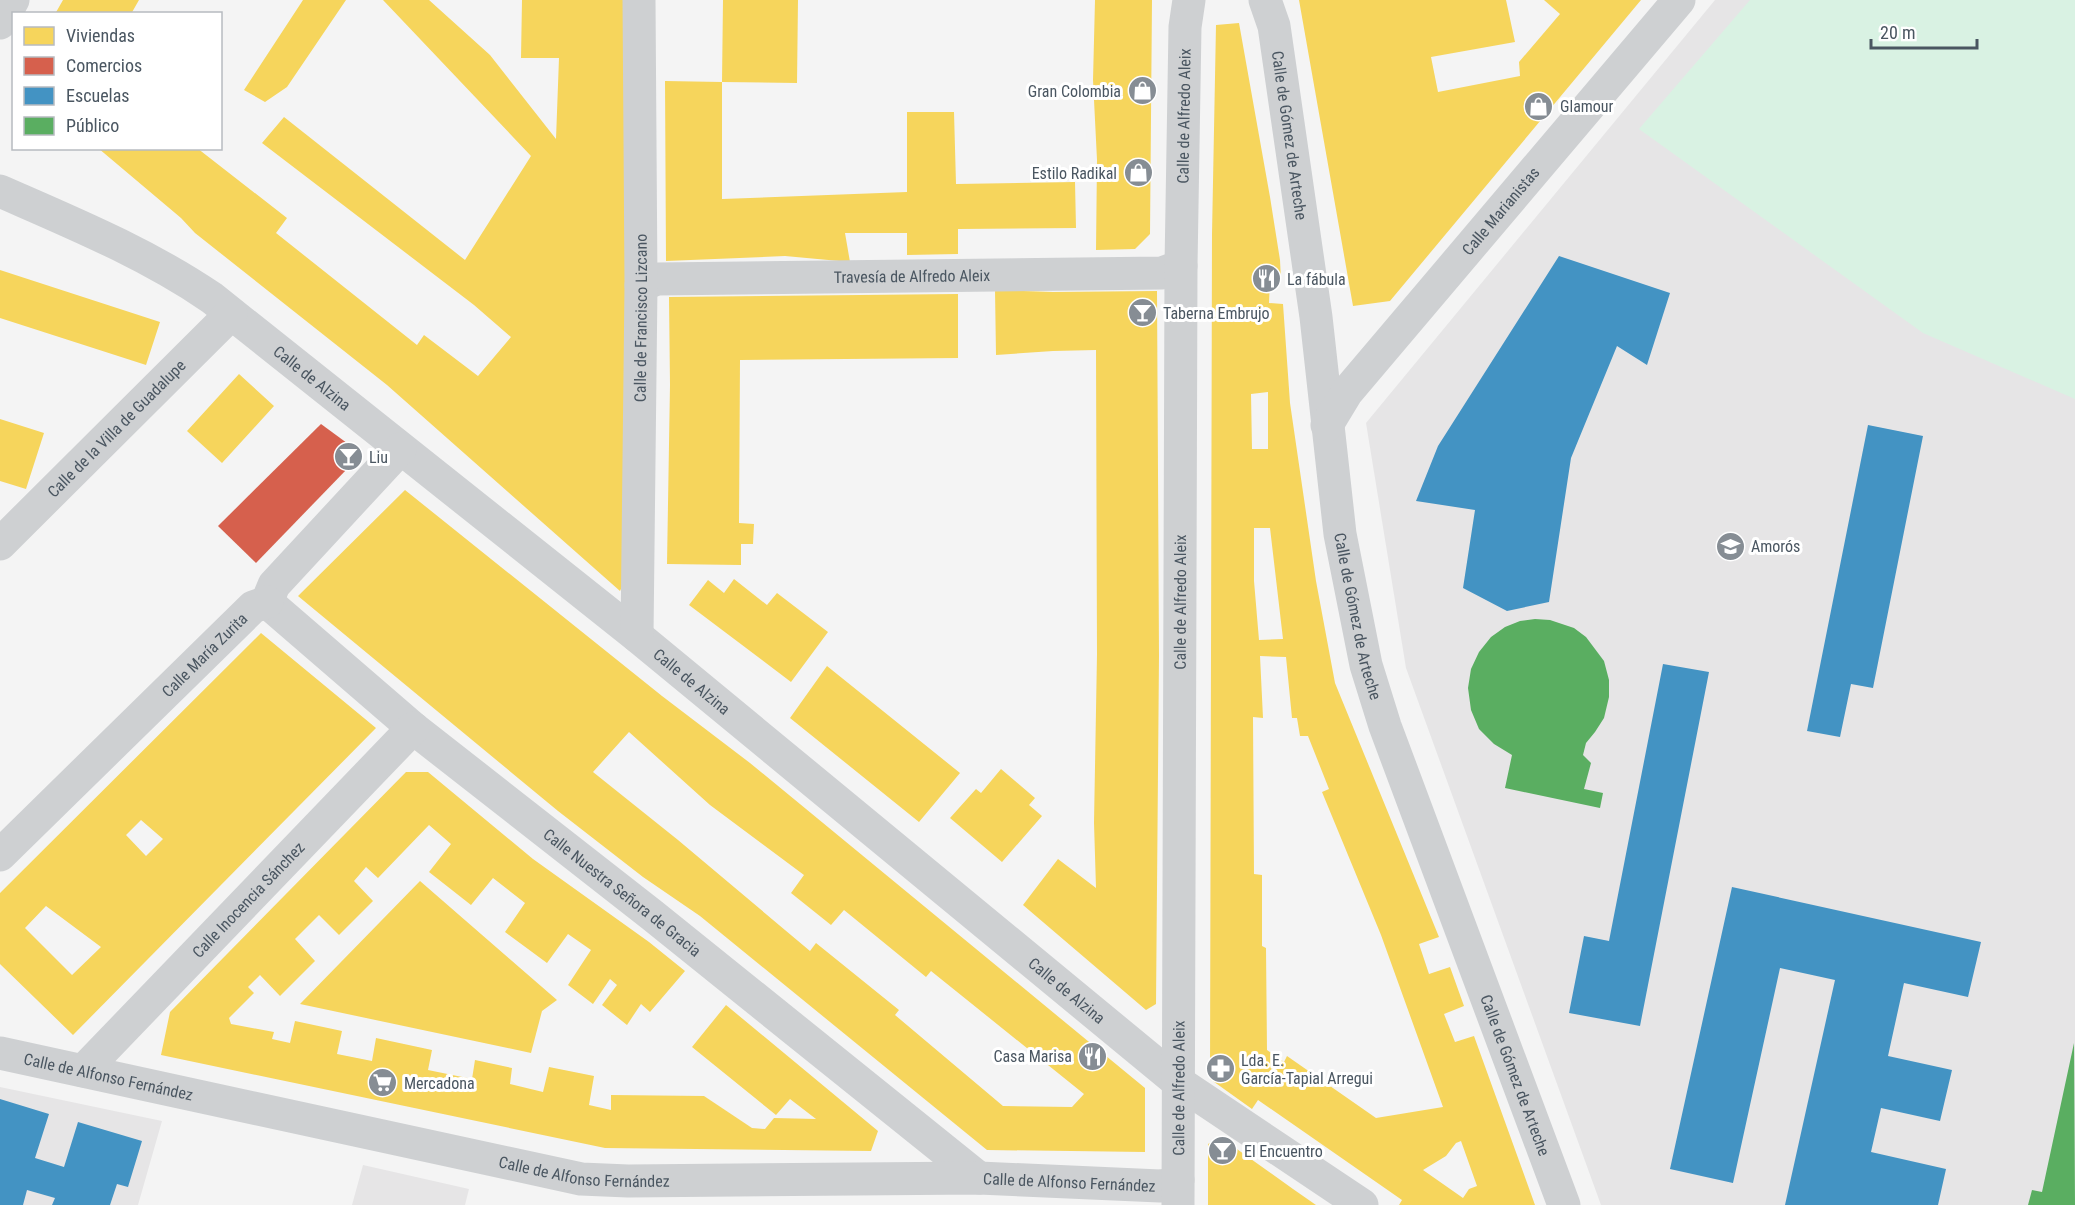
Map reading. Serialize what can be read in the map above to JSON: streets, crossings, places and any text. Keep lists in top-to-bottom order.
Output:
{
  "streets": {
    "street": [
      "Calle de Alfredo Aleix",
      "Calle de Gómez de Arteche",
      "Calle Marianistas",
      "Travesía de Alfredo Aleix",
      "Calle de Francisco Lizcano",
      "Calle de Alzina",
      "Calle de la Villa de Guadalupe",
      "Calle María Zurita",
      "Calle Nuestra Señora de Gracia",
      "Calle Inocencia Sánchez",
      "Calle de Alfonso Fernández"
    ]
  },
  "crossings": [
    ["Calle de Alfredo Aleix", "Travesía de Alfredo Aleix"],
    ["Calle de Alfredo Aleix", "Calle de Alzina"],
    ["Calle de Alfredo Aleix", "Calle de Alfonso Fernández"],
    ["Calle de Gómez de Arteche", "Calle Marianistas"],
    ["Travesía de Alfredo Aleix", "Calle de Francisco Lizcano"],
    ["Calle de Francisco Lizcano", "Calle de Alzina"],
    ["Calle de Alzina", "Calle de la Villa de Guadalupe"],
    ["Calle de Alzina", "Calle María Zurita"],
    ["Calle María Zurita", "Calle Nuestra Señora de Gracia"],
    ["Calle Nuestra Señora de Gracia", "Calle Inocencia Sánchez"],
    ["Calle Nuestra Señora de Gracia", "Calle de Alfonso Fernández"],
    ["Calle Inocencia Sánchez", "Calle de Alfonso Fernández"]
  ],
  "places": {
    "shop": ["Gran Colombia", "Glamour", "Estilo Radikal"],
    "restaurant": ["La fábula", "Casa Marisa"],
    "bar": ["Taberna Embrujo", "Liu", "El Encuentro"],
    "school or university": ["Amorós"],
    "pharmacy": ["Lda. E. García-Tapial Arregui"],
    "supermarket": ["Mercadona"]
  },
  "legend": [
    "Viviendas",
    "Comercios",
    "Escuelas",
    "Público"
  ],
  "scale_bar": "20 m"
}
